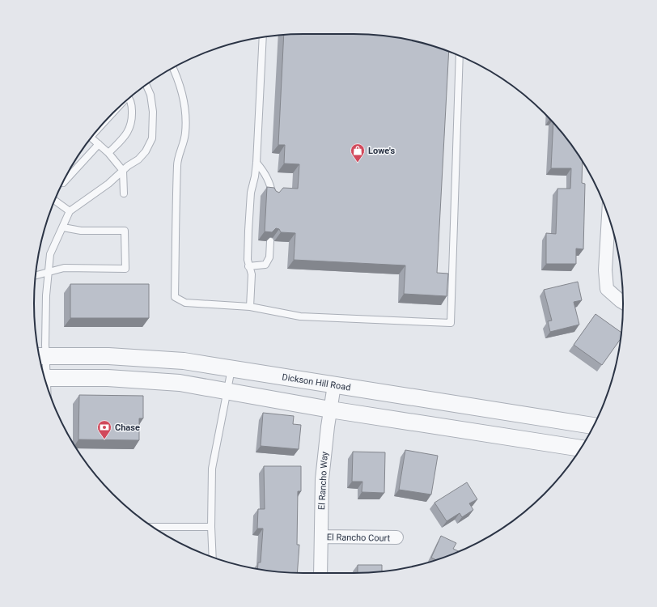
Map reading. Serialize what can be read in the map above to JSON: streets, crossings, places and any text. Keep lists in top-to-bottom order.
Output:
{
  "streets": {
    "street": ["Dickson Hill Road", "El Rancho Way", "El Rancho Court"]
  },
  "crossings": [
    ["Dickson Hill Road", "El Rancho Way"],
    ["El Rancho Way", "El Rancho Court"]
  ],
  "places": {
    "shop": ["Lowe's"],
    "bank": ["Chase"]
  }
}
